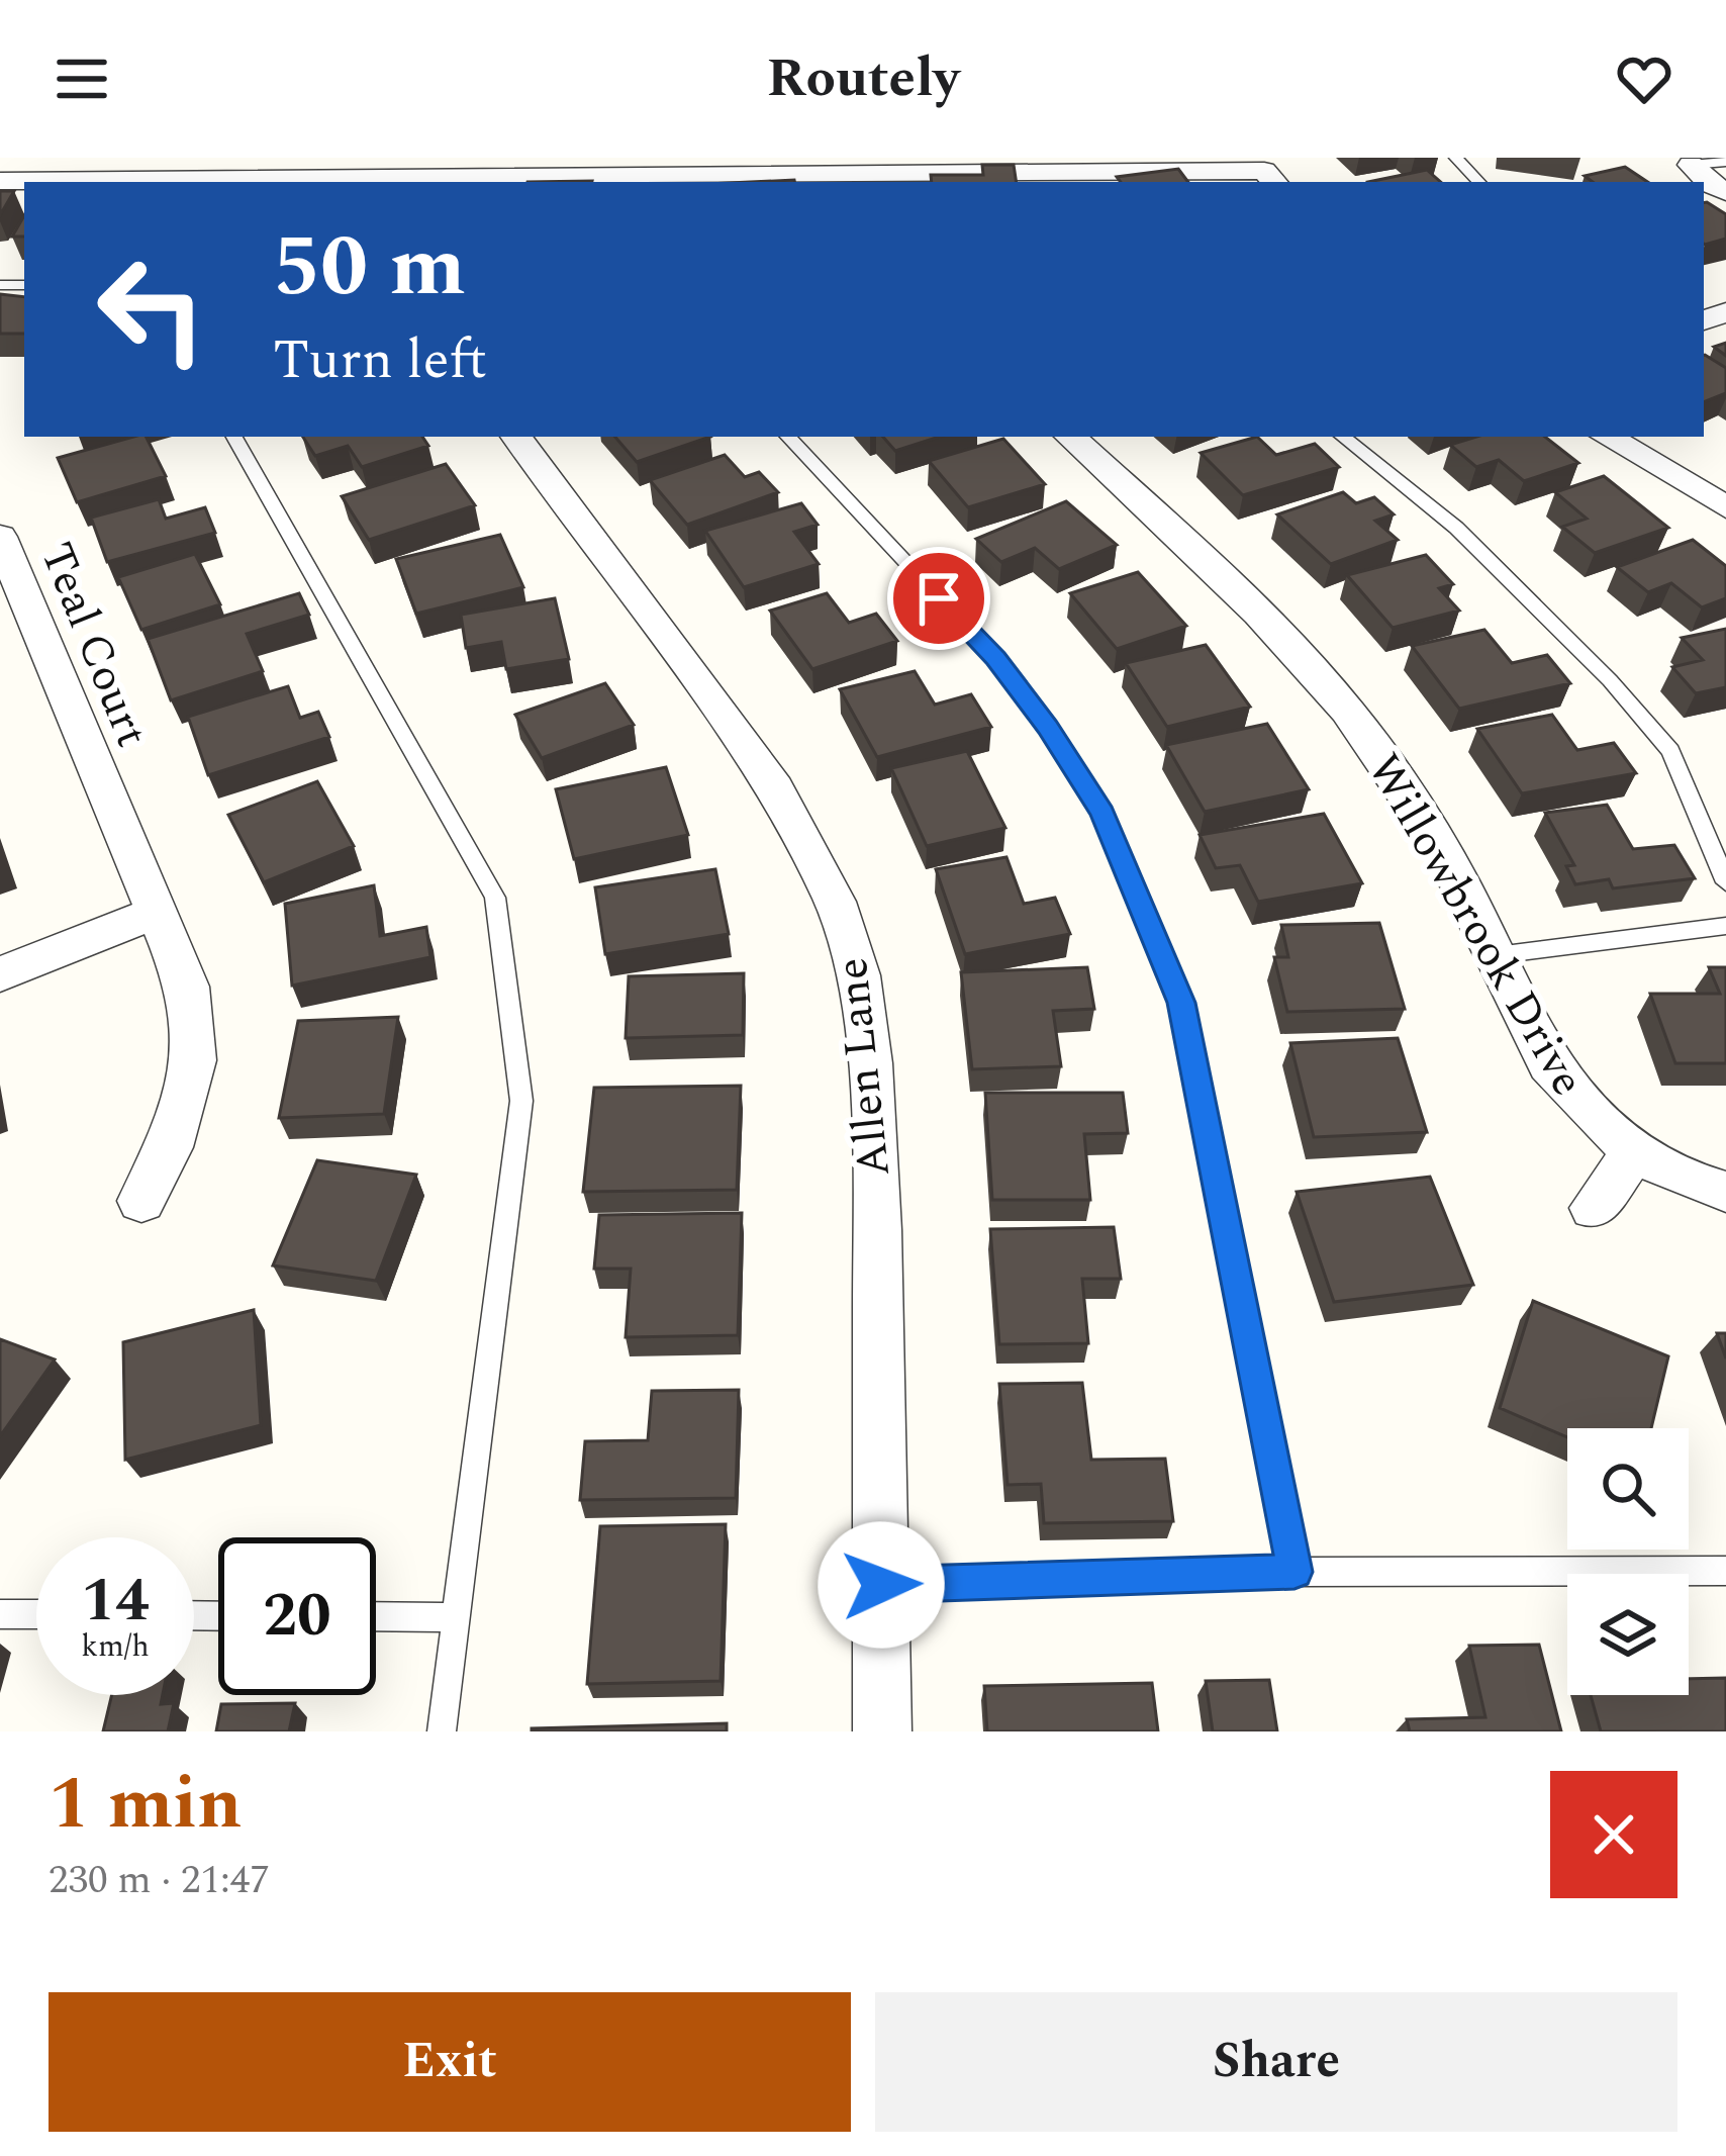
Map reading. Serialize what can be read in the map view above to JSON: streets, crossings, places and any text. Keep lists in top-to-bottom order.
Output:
{
  "streets": {
    "street": ["Teal Court", "Willowbrook Drive", "Allen Lane"]
  },
  "page": {
    "header": "Routely",
    "turn": ["50 m", "Turn left"],
    "speed": "14 km/h",
    "limit": "20",
    "heading": ["1 min", "230 m · 21:47"],
    "buttons": ["Exit", "Share"]
  }
}
